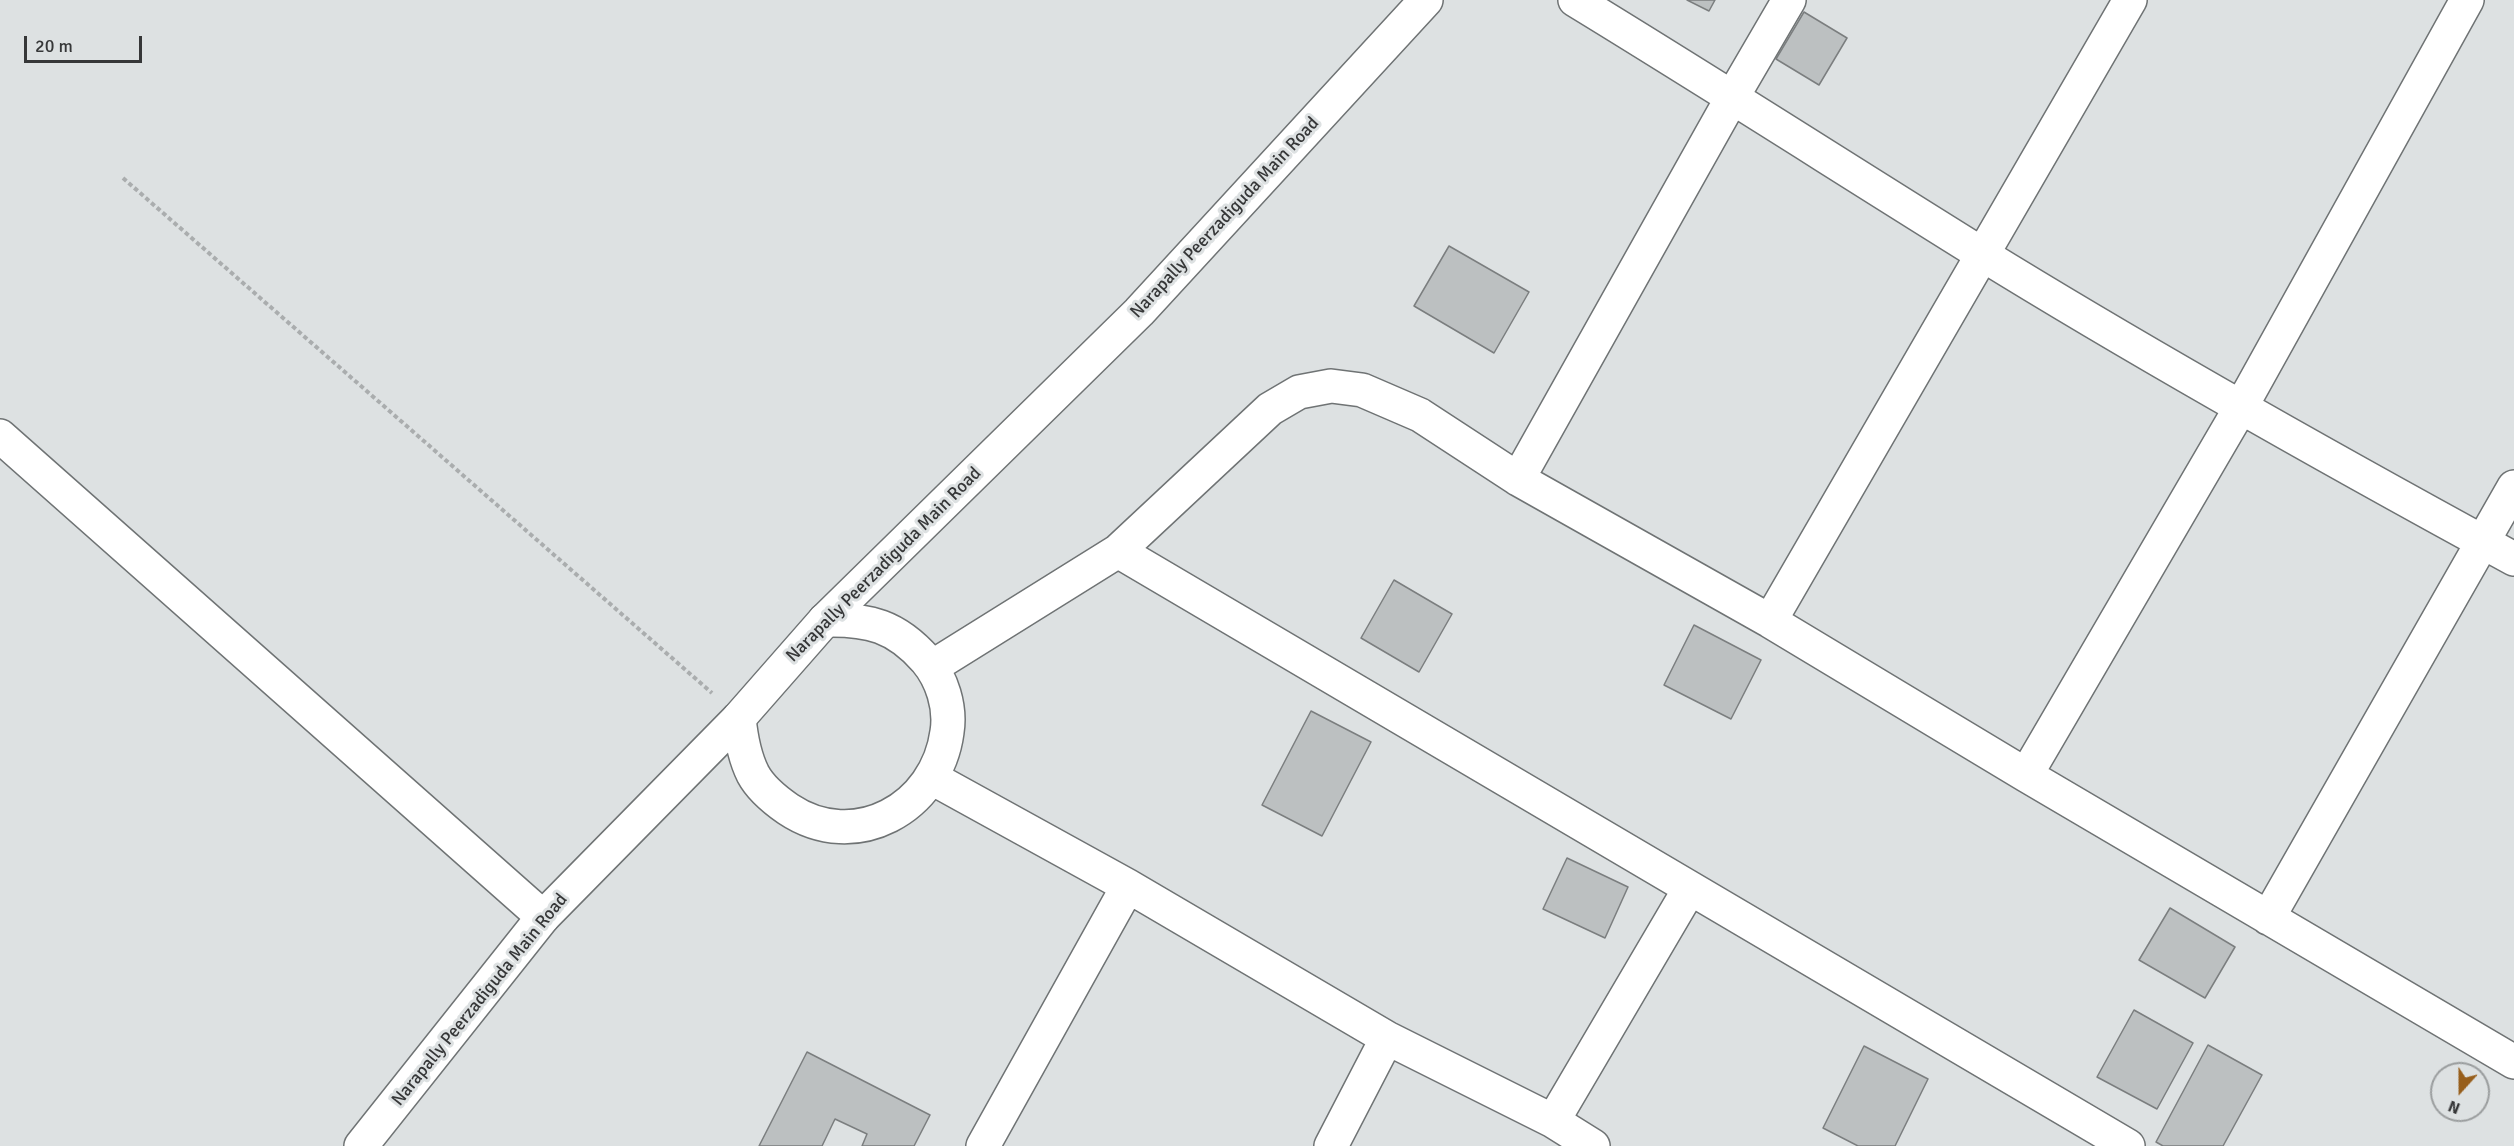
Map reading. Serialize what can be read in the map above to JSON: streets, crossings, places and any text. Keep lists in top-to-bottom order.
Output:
{
  "streets": {
    "street": ["Narapally Peerzadiguda Main Road"]
  },
  "scale_bar": "20 m",
  "north": "bottom"
}
